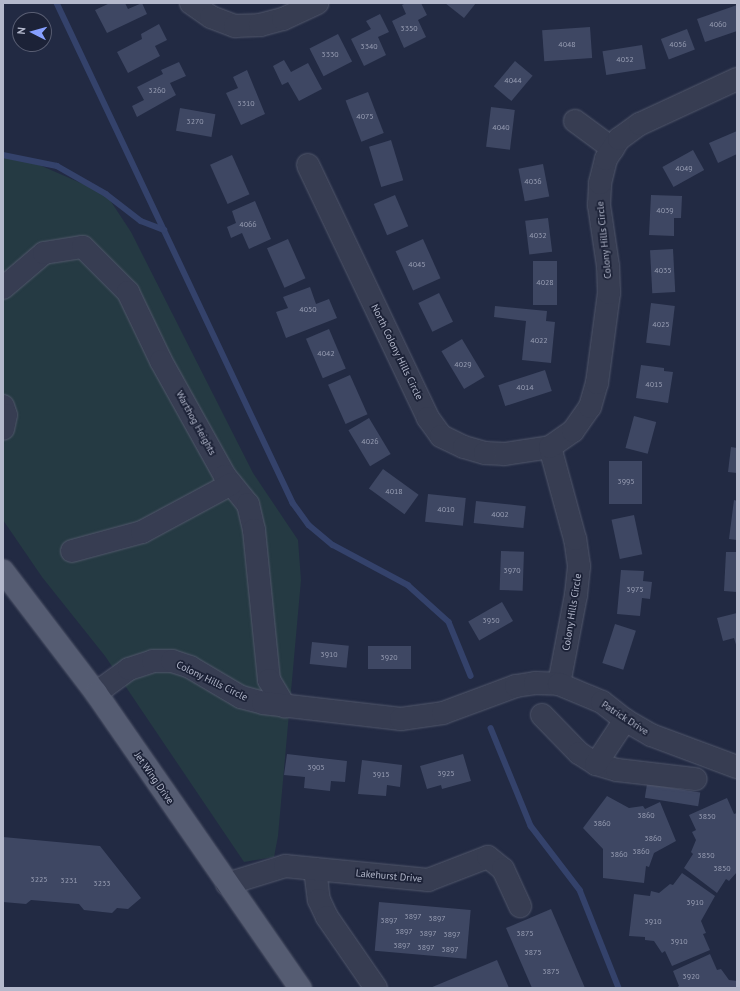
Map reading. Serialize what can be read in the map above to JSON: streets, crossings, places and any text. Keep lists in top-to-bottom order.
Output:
{
  "streets": {
    "main road": ["Jet Wing Drive"],
    "street": [
      "Colony Hills Circle",
      "North Colony Hills Circle",
      "Warthog Heights",
      "Patrick Drive",
      "Lakehurst Drive"
    ]
  },
  "crossings": [
    ["Colony Hills Circle", "North Colony Hills Circle"],
    ["Colony Hills Circle", "Warthog Heights"],
    ["Colony Hills Circle", "Patrick Drive"],
    ["Colony Hills Circle", "Jet Wing Drive"],
    ["Jet Wing Drive", "Lakehurst Drive"]
  ],
  "house_numbers": [
    "4060",
    "3350",
    "4048",
    "4056",
    "3340",
    "3330",
    "4052",
    "4044",
    "3260",
    "3310",
    "4075",
    "3270",
    "4040",
    "4049",
    "4036",
    "4039",
    "4066",
    "4032",
    "4045",
    "4035",
    "4028",
    "4050",
    "4025",
    "4022",
    "4042",
    "4029",
    "4015",
    "4014",
    "4026",
    "3995",
    "4018",
    "4010",
    "4002",
    "3970",
    "3975",
    "3950",
    "3910",
    "3920",
    "3905",
    "3925",
    "3915",
    "3860",
    "3850",
    "3860",
    "3860",
    "3860",
    "3860",
    "3850",
    "3850",
    "3225",
    "3231",
    "3233",
    "3910",
    "3897",
    "3897",
    "3897",
    "3910",
    "3897",
    "3897",
    "3875",
    "3897",
    "3910",
    "3897",
    "3897",
    "3897",
    "3875",
    "3875",
    "3920"
  ],
  "north": "left"
}
